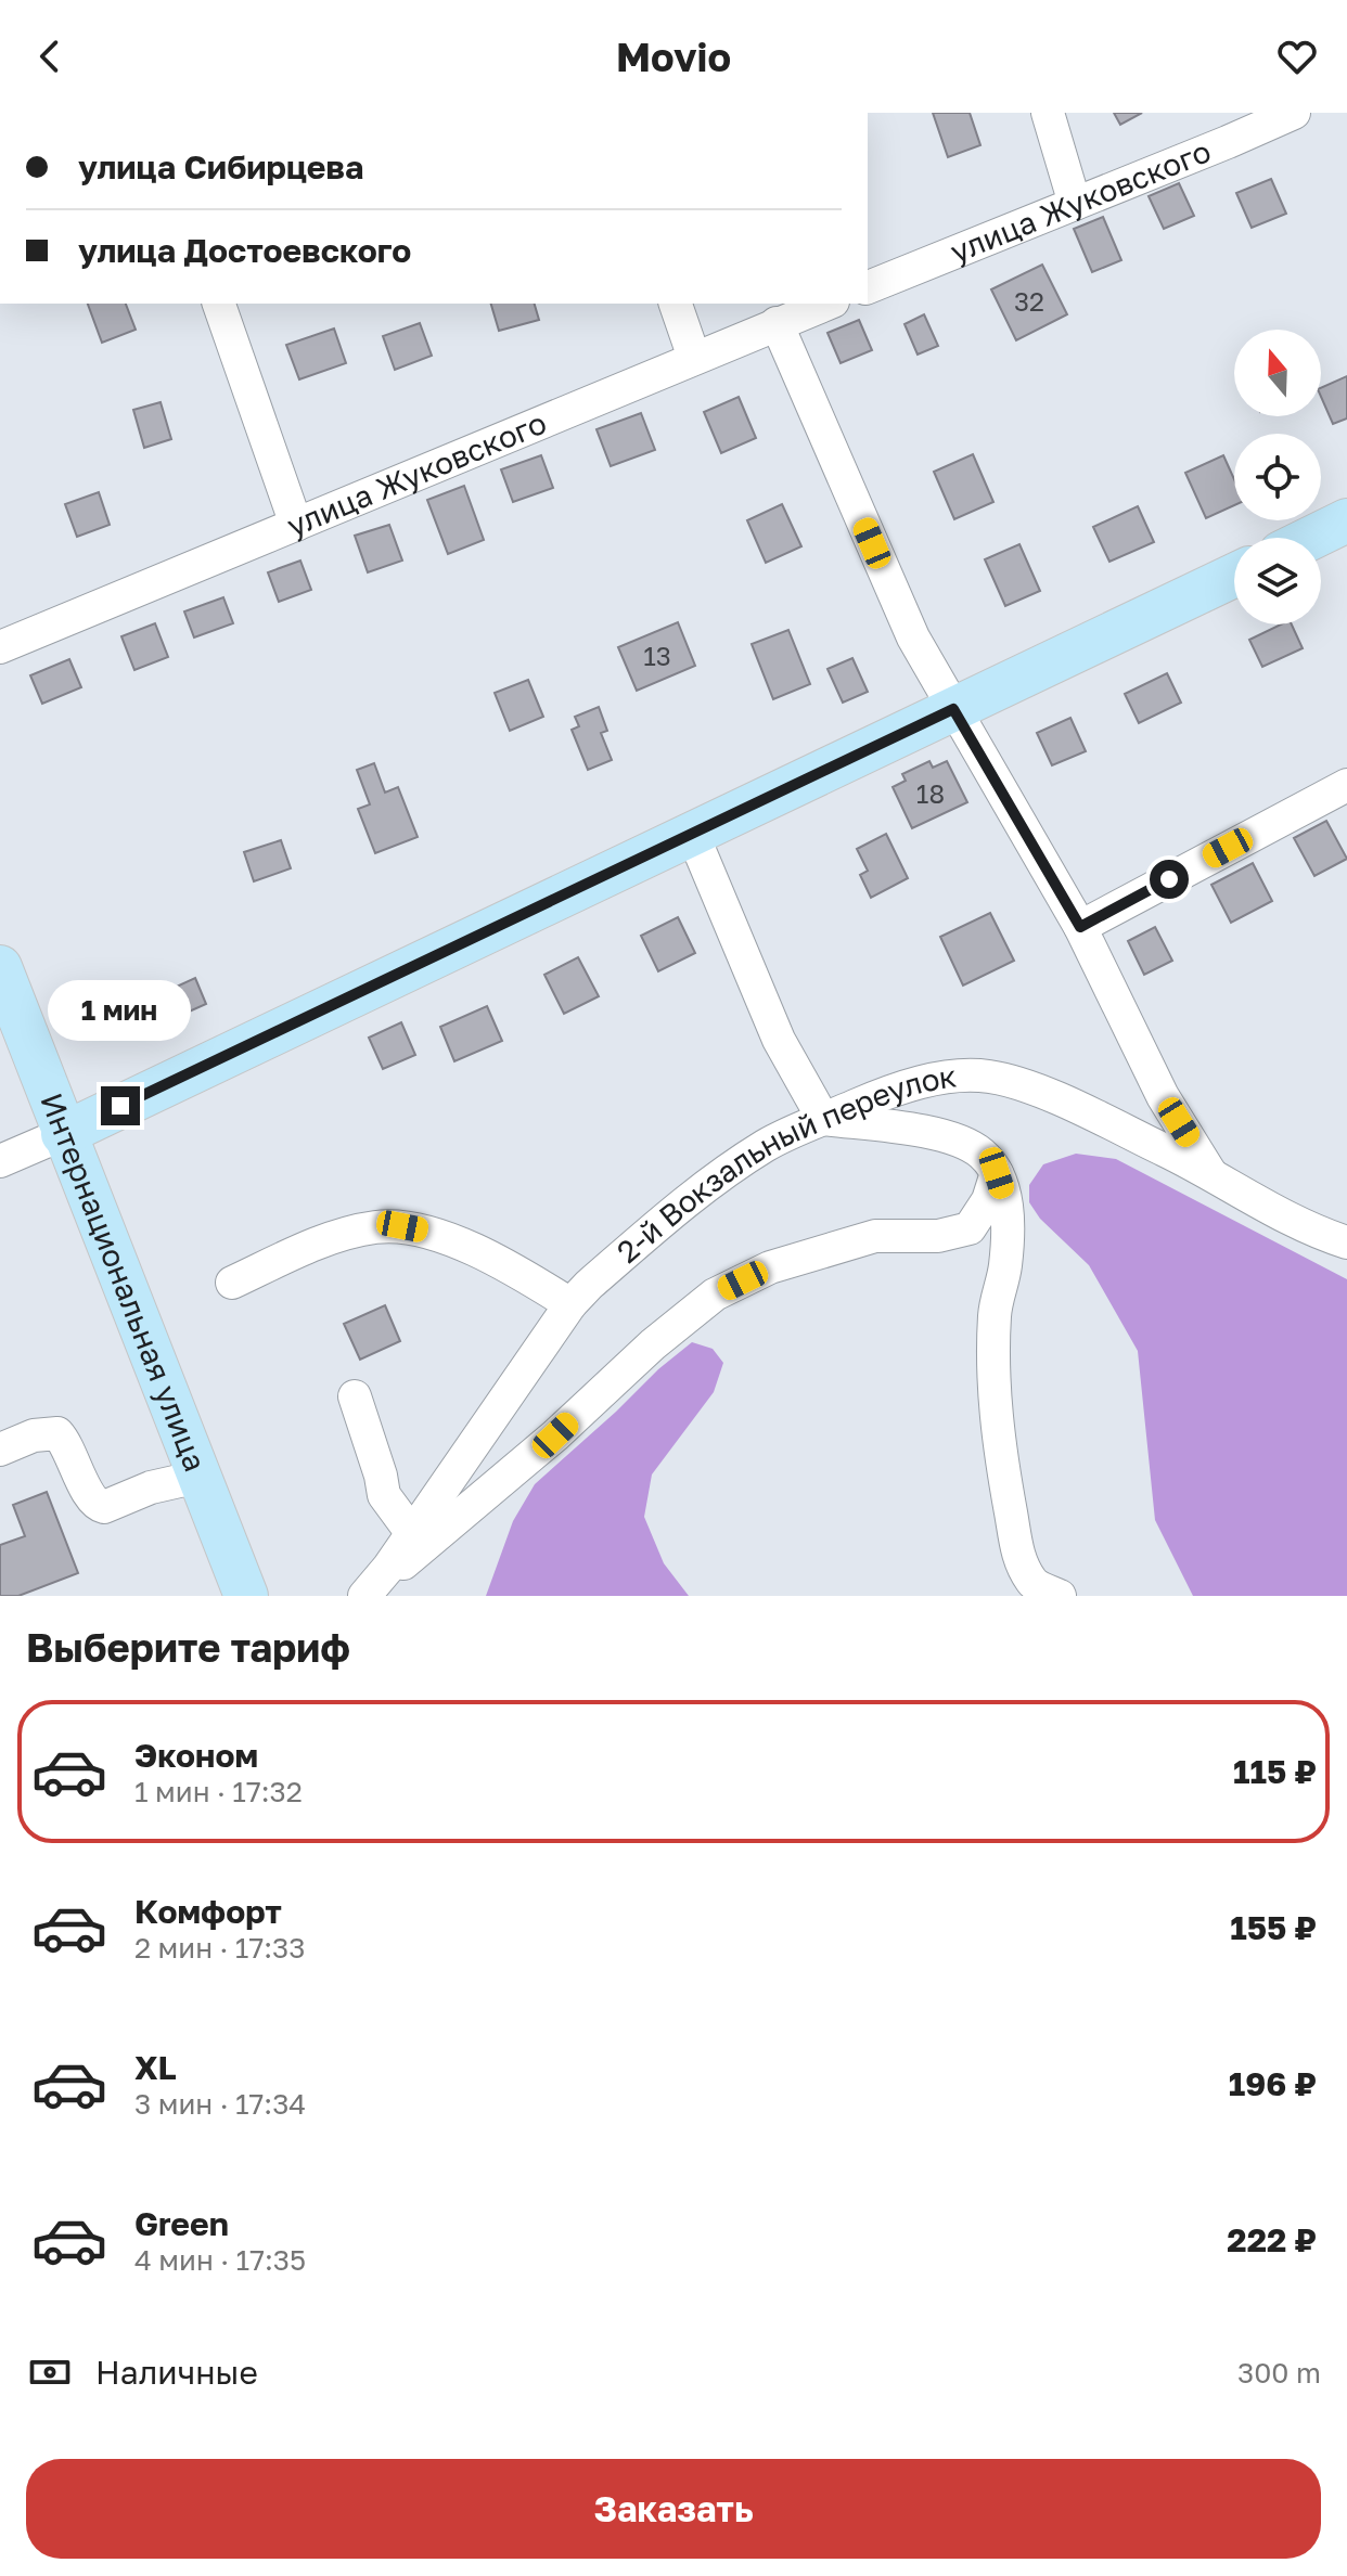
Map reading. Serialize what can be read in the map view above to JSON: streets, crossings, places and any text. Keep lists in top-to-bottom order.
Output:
{
  "streets": {
    "main road": ["Интернациональная улица"],
    "street": ["улица Жуковского", "2-й Вокзальный переулок"]
  },
  "house_numbers": ["32", "13", "18"],
  "north": "top",
  "page": {
    "header": "Movio",
    "banner": ["улица Сибирцева", "улица Достоевского"],
    "bubble": "1 мин",
    "heading": "Выберите тариф",
    "list": [
      {
        "name": "Эконом",
        "note": "1 мин · 17:32",
        "value": "115 ₽"
      },
      {
        "name": "Комфорт",
        "note": "2 мин · 17:33",
        "value": "155 ₽"
      },
      {
        "name": "XL",
        "note": "3 мин · 17:34",
        "value": "196 ₽"
      },
      {
        "name": "Green",
        "note": "4 мин · 17:35",
        "value": "222 ₽"
      }
    ],
    "pay": ["Наличные", "300 m"],
    "buttons": "Заказать"
  }
}
